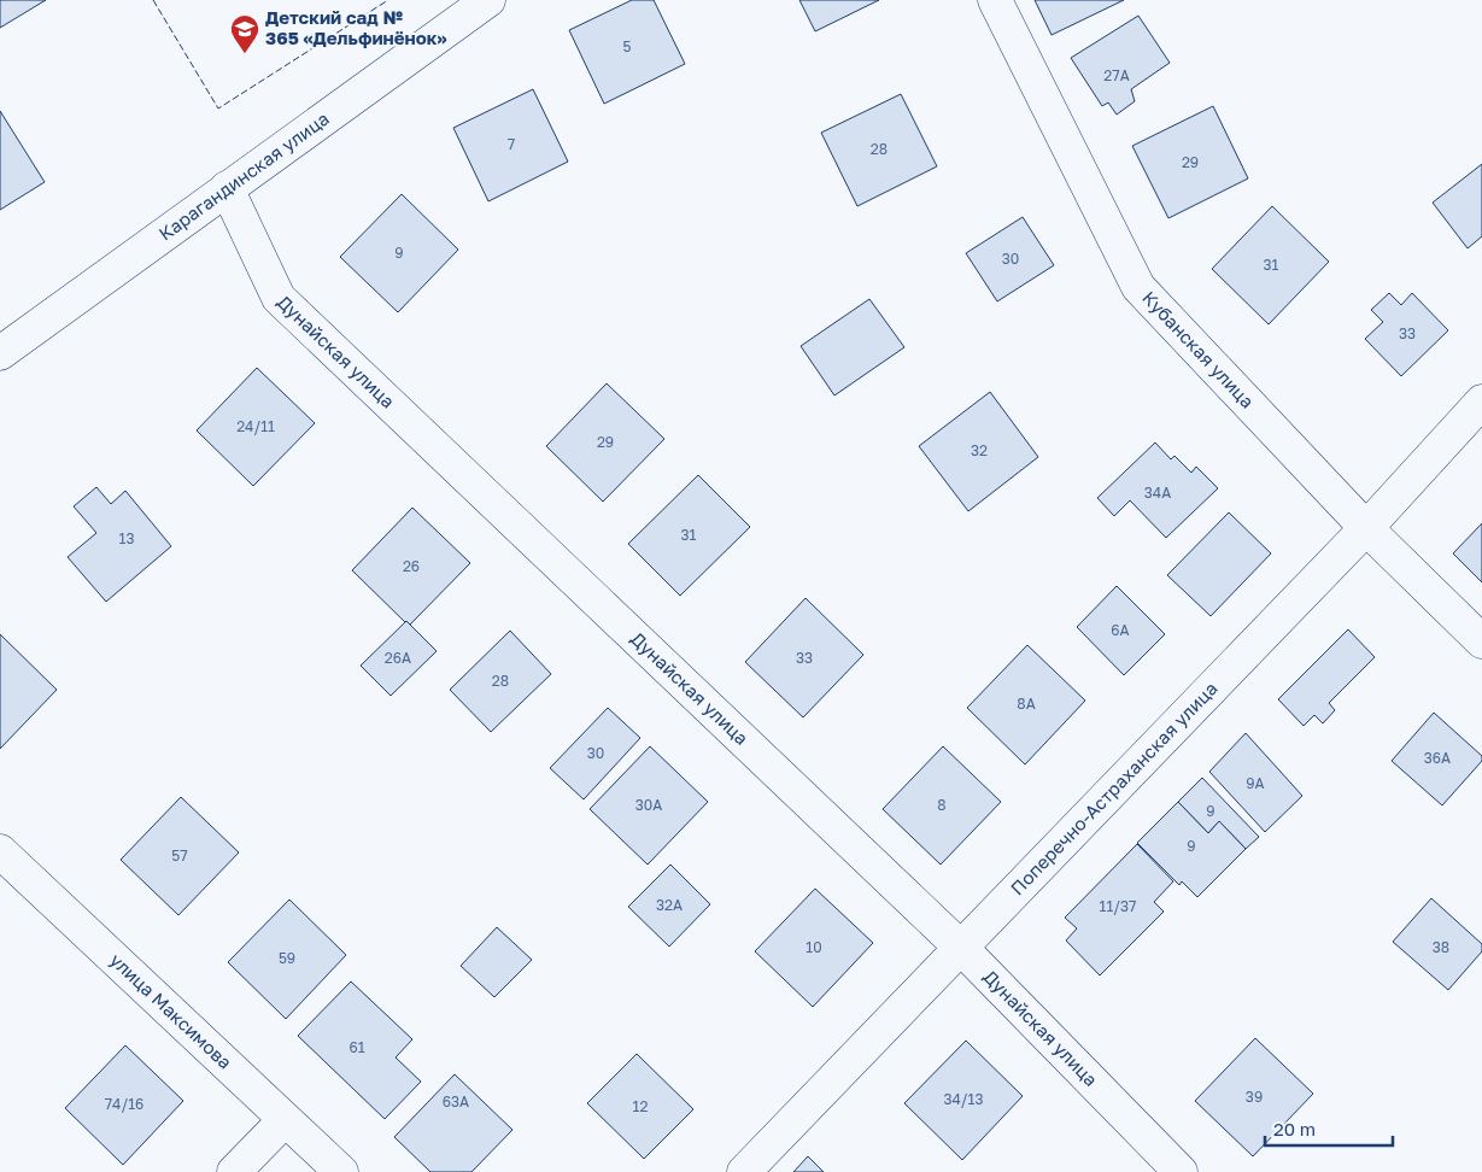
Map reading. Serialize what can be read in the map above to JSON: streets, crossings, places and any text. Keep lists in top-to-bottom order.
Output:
{
  "streets": {
    "street": [
      "Карагандинская улица",
      "Кубанская улица",
      "Дунайская улица",
      "Поперечно-Астраханская улица",
      "улица Максимова"
    ]
  },
  "crossings": [
    ["Карагандинская улица", "Дунайская улица"],
    ["Кубанская улица", "Поперечно-Астраханская улица"],
    ["Дунайская улица", "Поперечно-Астраханская улица"]
  ],
  "places": {
    "school or university": ["Детский сад № 365 «Дельфинёнок»"]
  },
  "house_numbers": [
    "5",
    "27А",
    "7",
    "28",
    "29",
    "9",
    "30",
    "31",
    "33",
    "24/11",
    "29",
    "32",
    "34А",
    "31",
    "13",
    "26",
    "6А",
    "26А",
    "33",
    "28",
    "8А",
    "30",
    "36А",
    "9А",
    "30А",
    "8",
    "9",
    "9",
    "57",
    "32А",
    "11/37",
    "10",
    "38",
    "59",
    "61",
    "39",
    "34/13",
    "63А",
    "74/16",
    "12"
  ],
  "scale_bar": "20 m"
}
